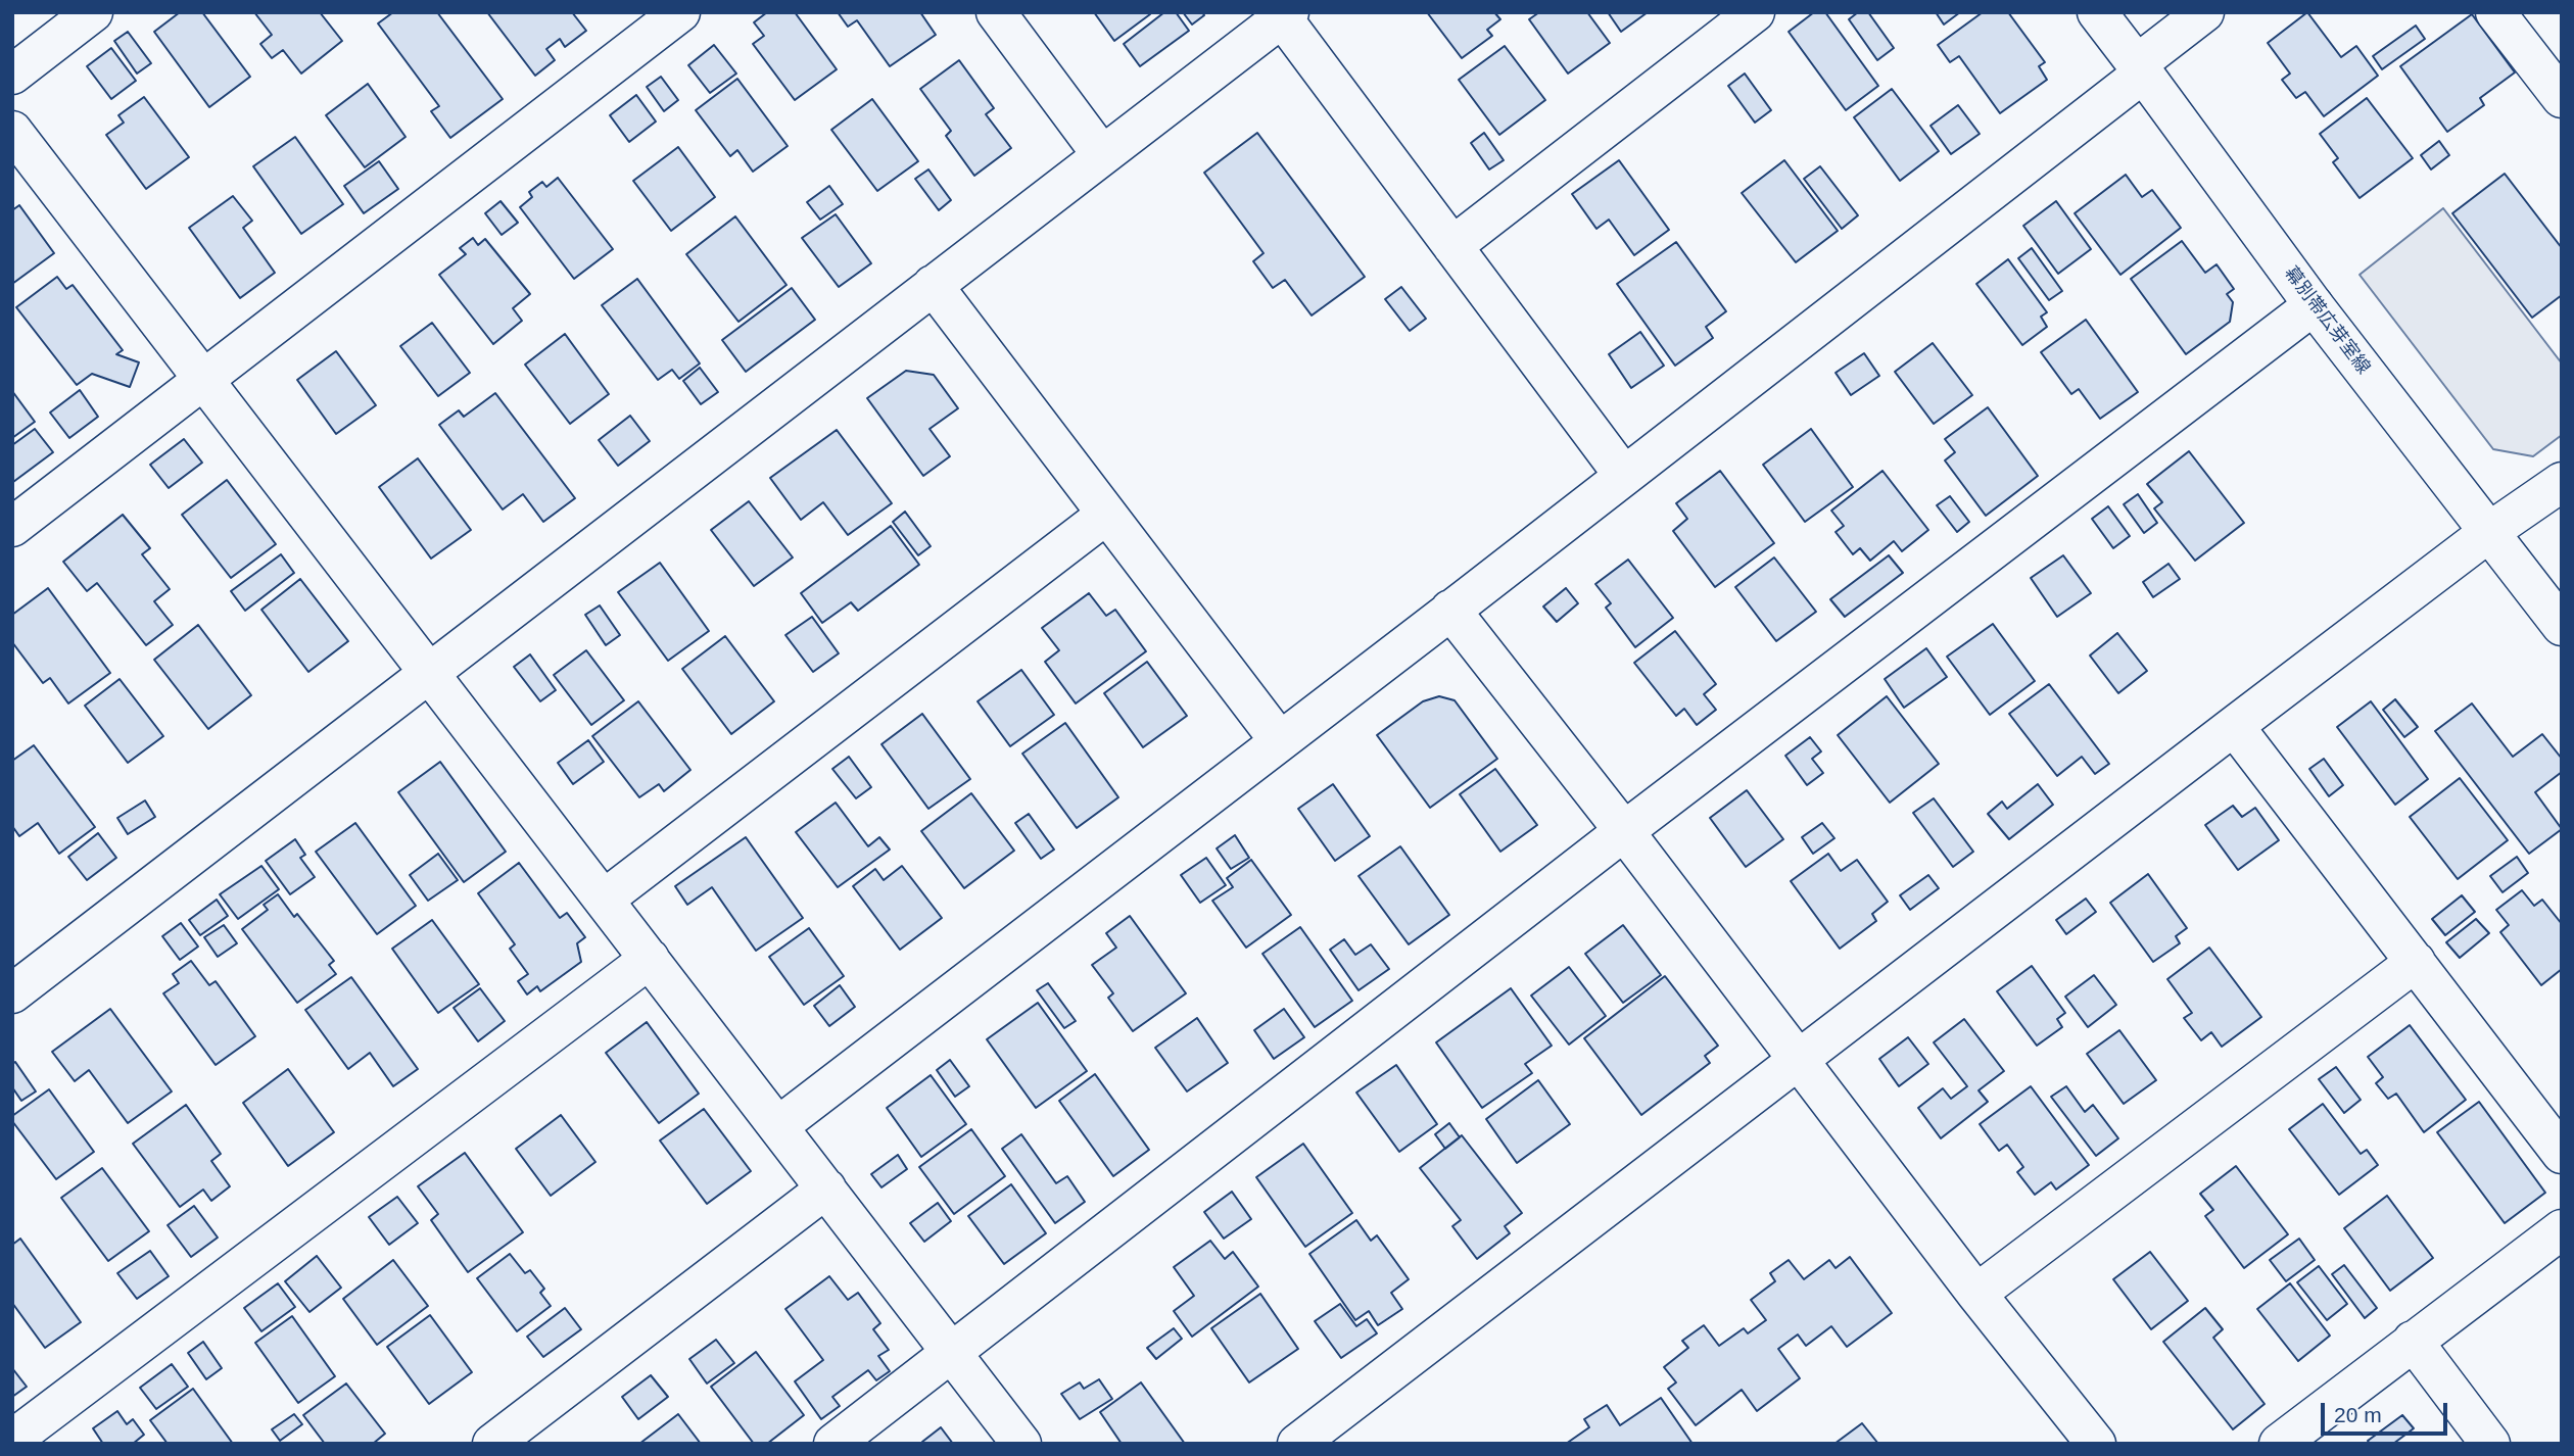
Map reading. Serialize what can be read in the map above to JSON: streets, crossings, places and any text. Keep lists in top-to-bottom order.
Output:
{
  "streets": {
    "street": ["幕別帯広芽室線"]
  },
  "scale_bar": "20 m"
}
